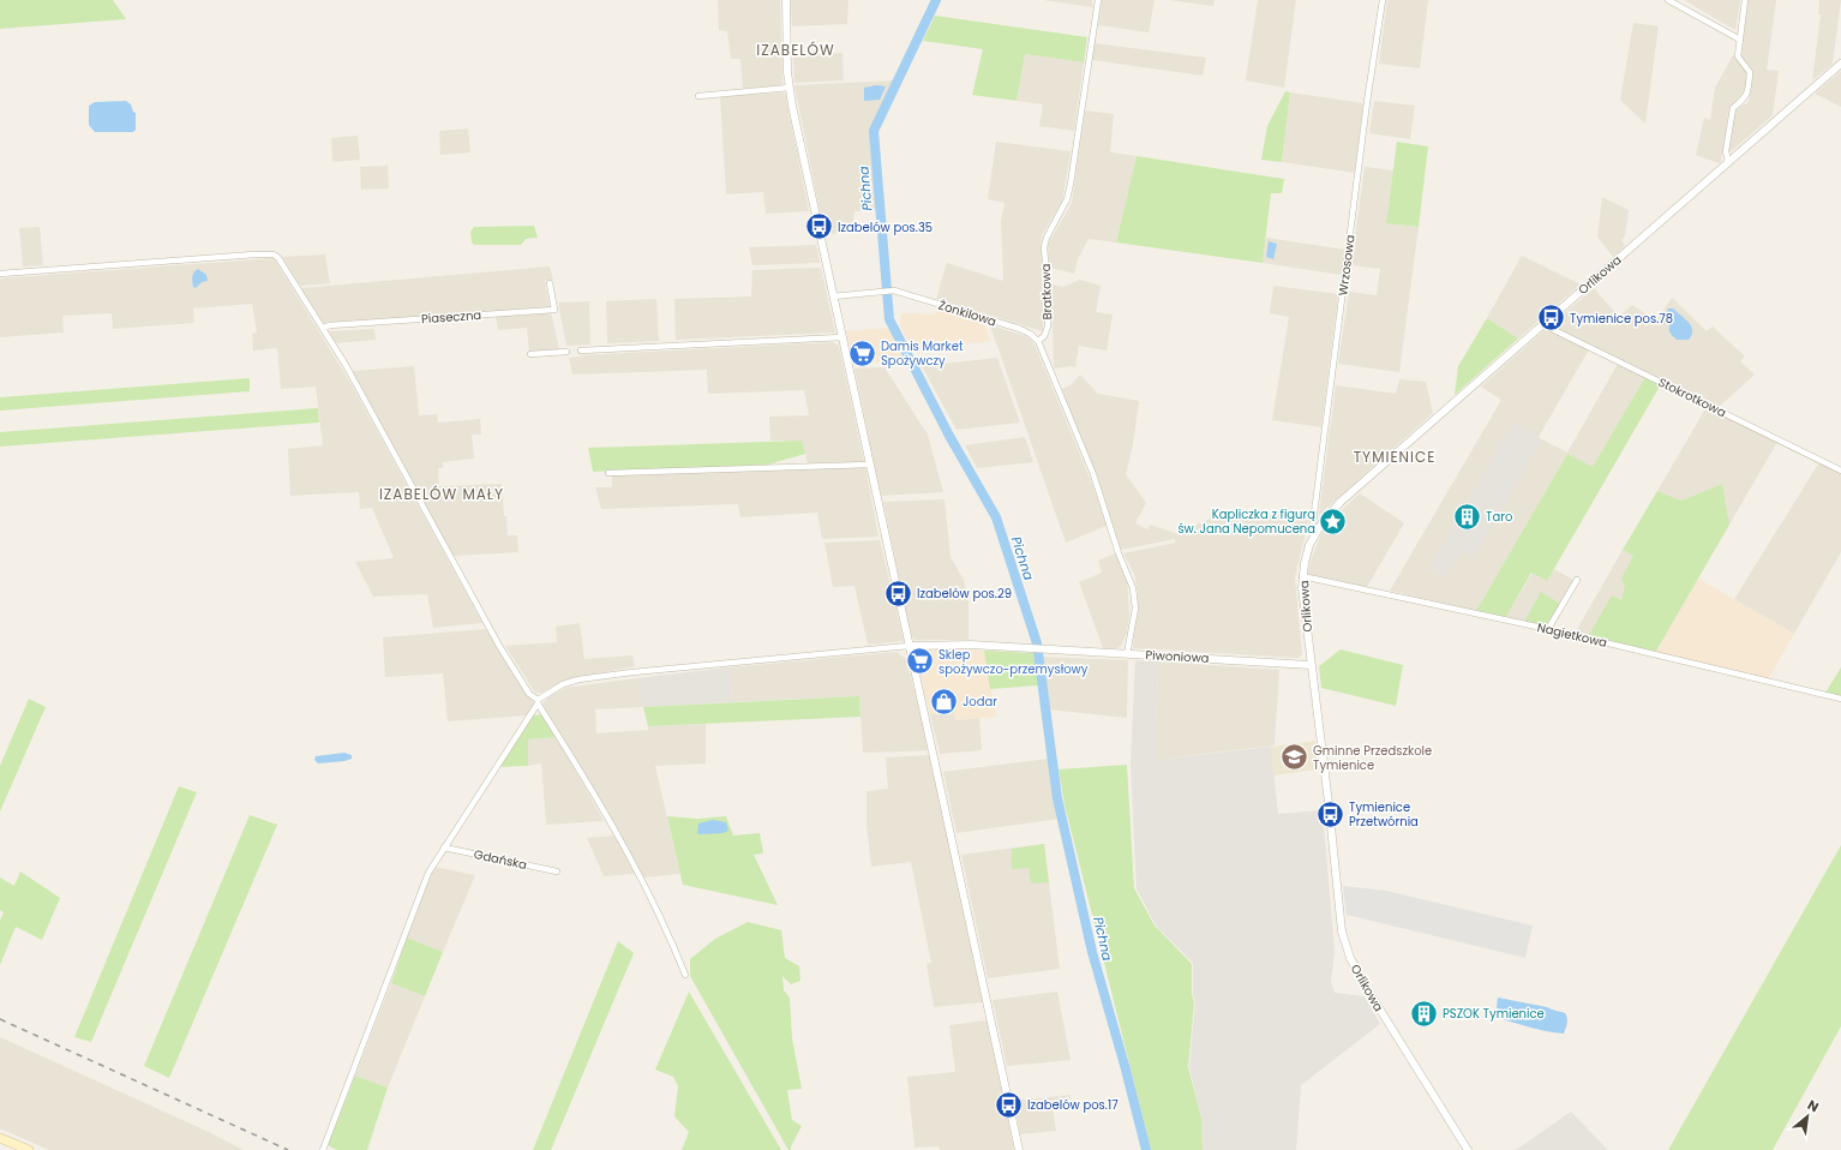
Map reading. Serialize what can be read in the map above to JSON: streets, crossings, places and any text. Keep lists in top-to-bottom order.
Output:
{
  "streets": {
    "street": [
      "Wrzosowa",
      "Orlikowa",
      "Bratkowa",
      "Żonkilowa",
      "Piaseczna",
      "Stokrotkowa",
      "Nagietkowa",
      "Piwoniowa",
      "Gdańska"
    ]
  },
  "crossings": [
    ["Wrzosowa", "Orlikowa"],
    ["Orlikowa", "Stokrotkowa"],
    ["Orlikowa", "Nagietkowa"],
    ["Orlikowa", "Piwoniowa"],
    ["Bratkowa", "Żonkilowa"]
  ],
  "districts": ["IZABELÓW", "TYMIENICE", "IZABELÓW MAŁY"],
  "water": ["Pichna"],
  "places": {
    "bus stop": [
      "Izabelów pos.35",
      "Tymienice pos.78",
      "Izabelów pos.29",
      "Tymienice Przetwórnia",
      "Izabelów pos.17"
    ],
    "supermarket": ["Damis Market Spożywczy", "Sklep spożywczo-przemysłowy"],
    "building": ["Taro", "PSZOK Tymienice"],
    "place": ["Kapliczka z figurą św. Jana Nepomucena"],
    "shop": ["Jodar"],
    "school or university": ["Gminne Przedszkole Tymienice"]
  },
  "north": "top right"
}
